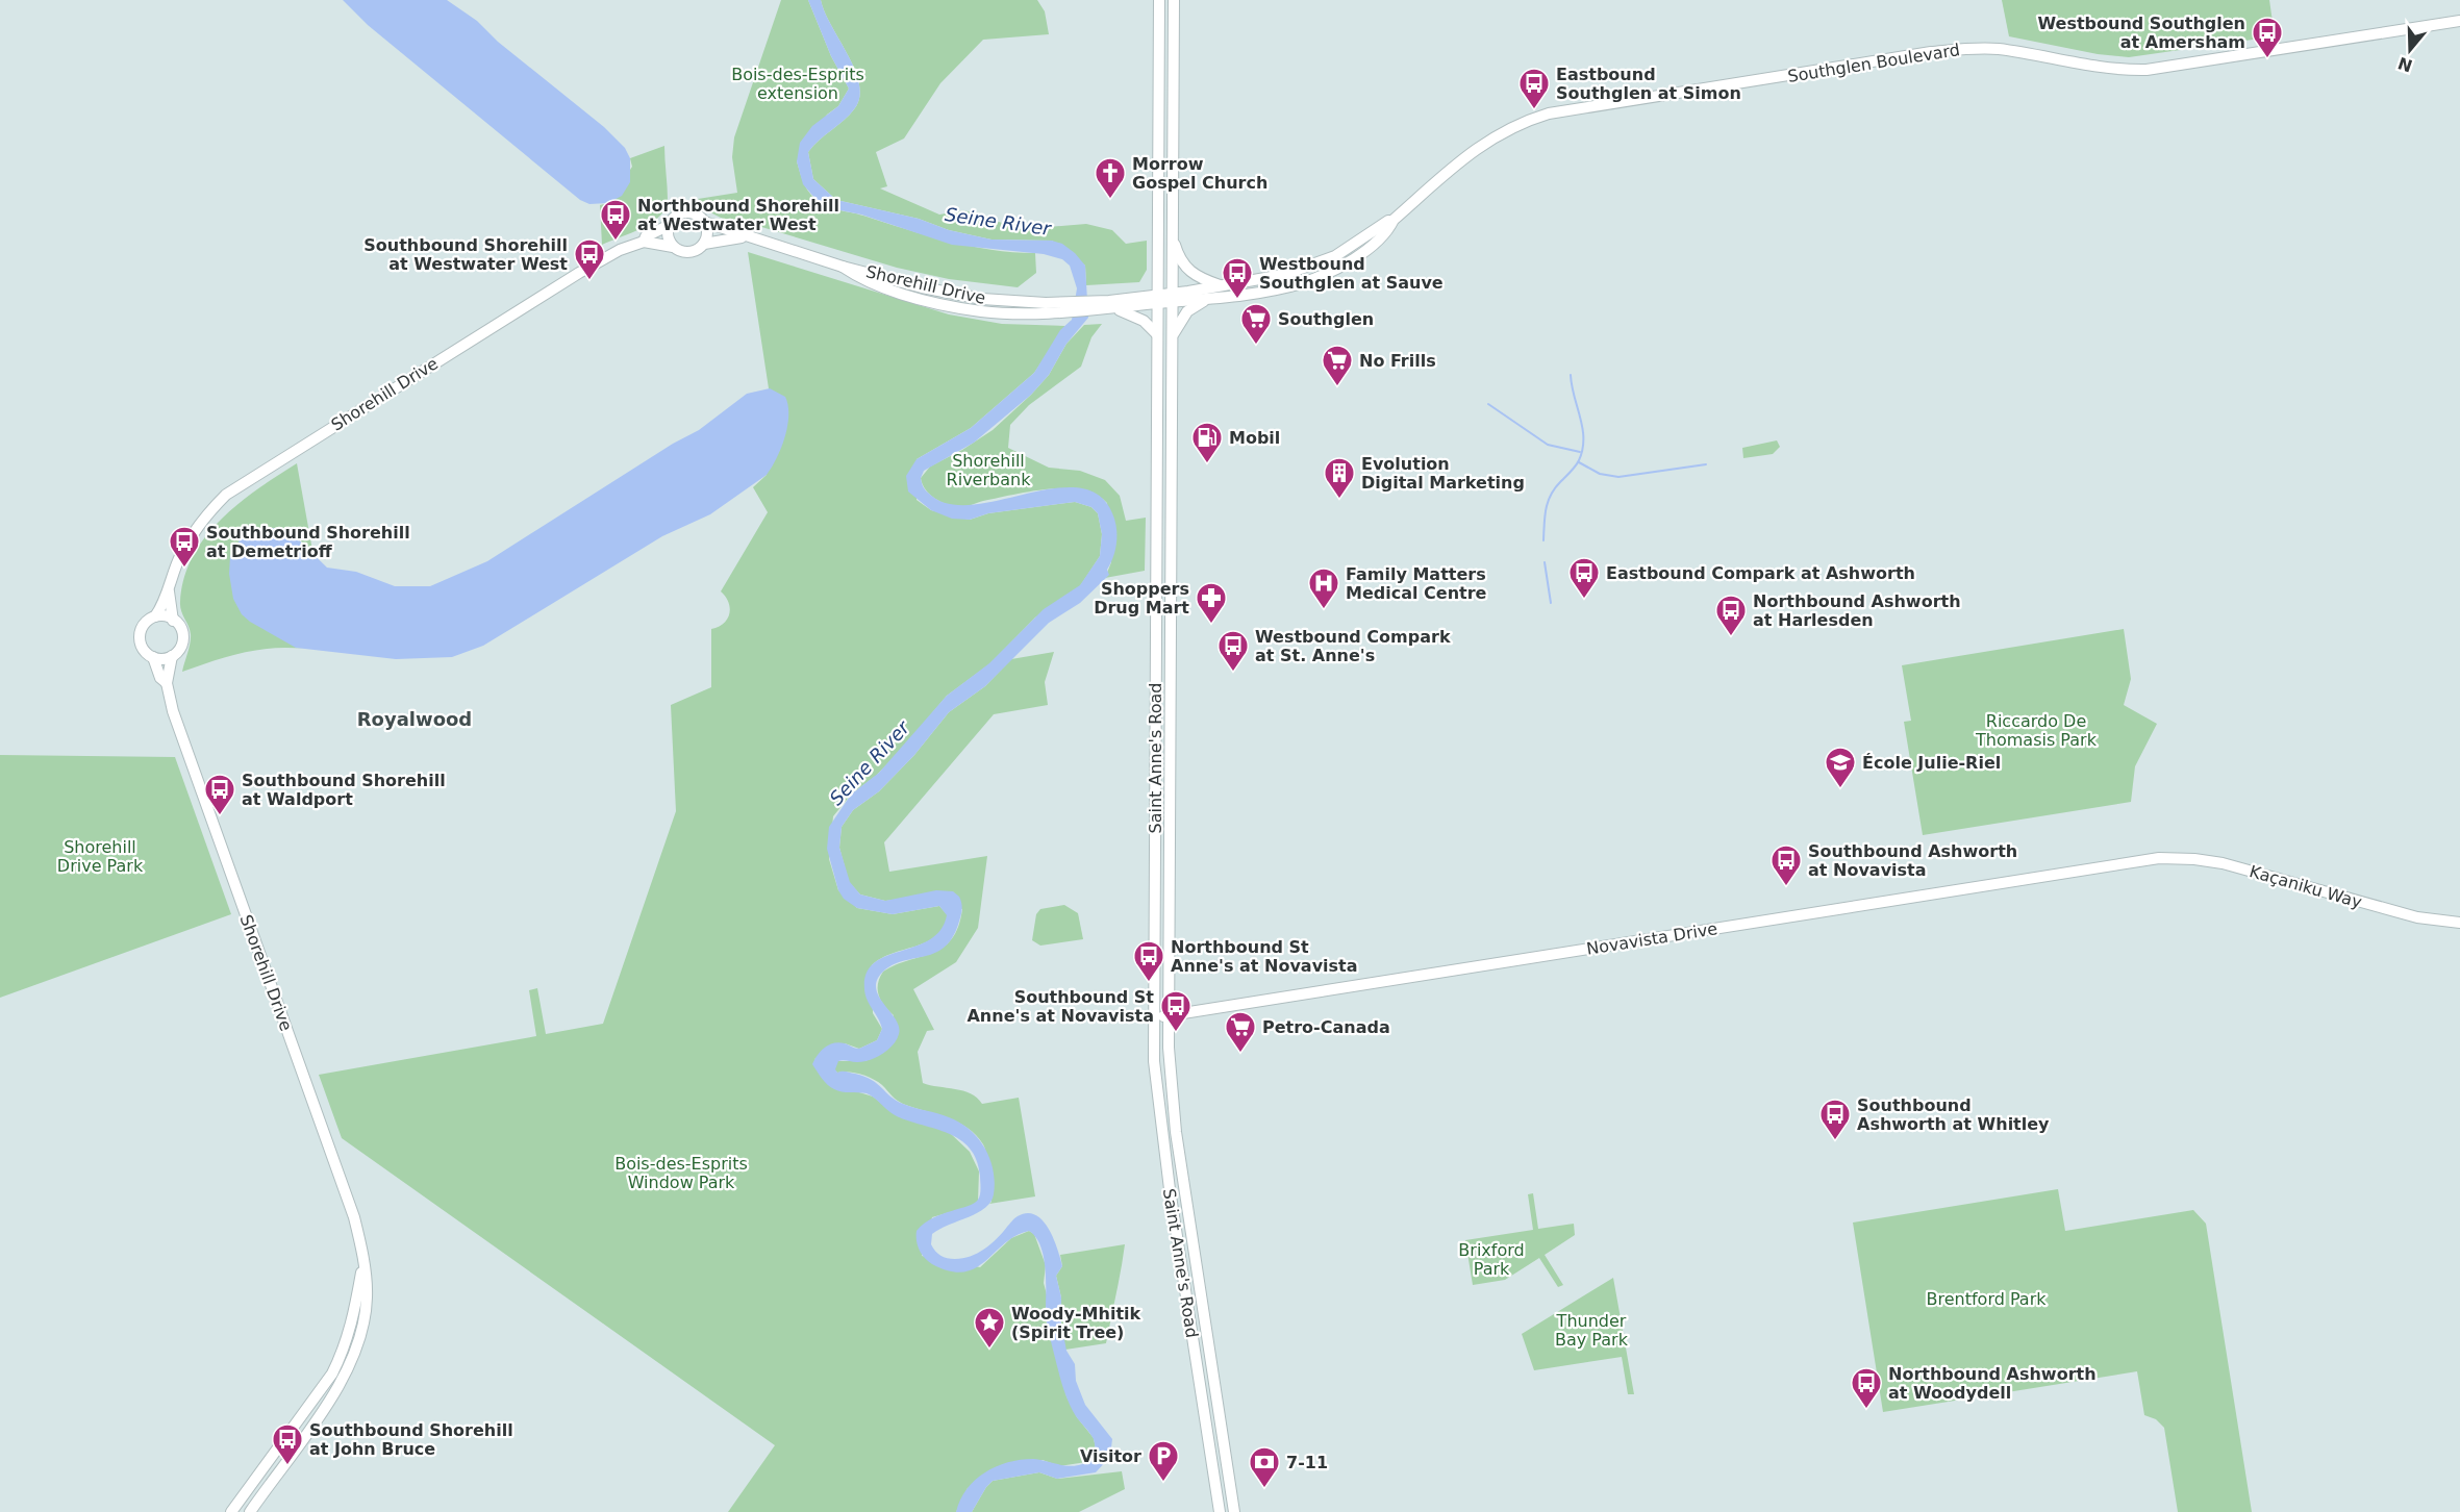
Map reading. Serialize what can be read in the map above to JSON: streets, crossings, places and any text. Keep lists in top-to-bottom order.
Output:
{
  "streets": {
    "street": [
      "Southglen Boulevard",
      "Shorehill Drive",
      "Saint Anne's Road",
      "Kaçaniku Way",
      "Novavista Drive"
    ]
  },
  "crossings": [
    ["Southglen Boulevard", "Shorehill Drive"],
    ["Southglen Boulevard", "Saint Anne's Road"],
    ["Shorehill Drive", "Saint Anne's Road"],
    ["Saint Anne's Road", "Novavista Drive"],
    ["Kaçaniku Way", "Novavista Drive"]
  ],
  "districts": ["Royalwood"],
  "water": ["Seine River"],
  "parks": [
    "Bois-des-Esprits extension",
    "Shorehill Riverbank",
    "Riccardo De Thomasis Park",
    "Shorehill Drive Park",
    "Bois-des-Esprits Window Park",
    "Brixford Park",
    "Brentford Park",
    "Thunder Bay Park"
  ],
  "places": {
    "bus stop": [
      "Westbound Southglen at Amersham",
      "Eastbound Southglen at Simon",
      "Northbound Shorehill at Westwater West",
      "Southbound Shorehill at Westwater West",
      "Westbound Southglen at Sauve",
      "Southbound Shorehill at Demetrioff",
      "Eastbound Compark at Ashworth",
      "Northbound Ashworth at Harlesden",
      "Westbound Compark at St. Anne's",
      "Southbound Shorehill at Waldport",
      "Southbound Ashworth at Novavista",
      "Northbound St Anne's at Novavista",
      "Southbound St Anne's at Novavista",
      "Southbound Ashworth at Whitley",
      "Northbound Ashworth at Woodydell",
      "Southbound Shorehill at John Bruce"
    ],
    "church": ["Morrow Gospel Church"],
    "supermarket": ["Southglen", "No Frills", "Petro-Canada"],
    "fuel station": ["Mobil"],
    "building": ["Evolution Digital Marketing"],
    "hospital": ["Family Matters Medical Centre"],
    "pharmacy": ["Shoppers Drug Mart"],
    "school or university": ["École Julie-Riel"],
    "place": ["Woody-Mhitik (Spirit Tree)"],
    "parking": ["Visitor"],
    "bank": ["7-11"]
  },
  "north": "bottom"
}
